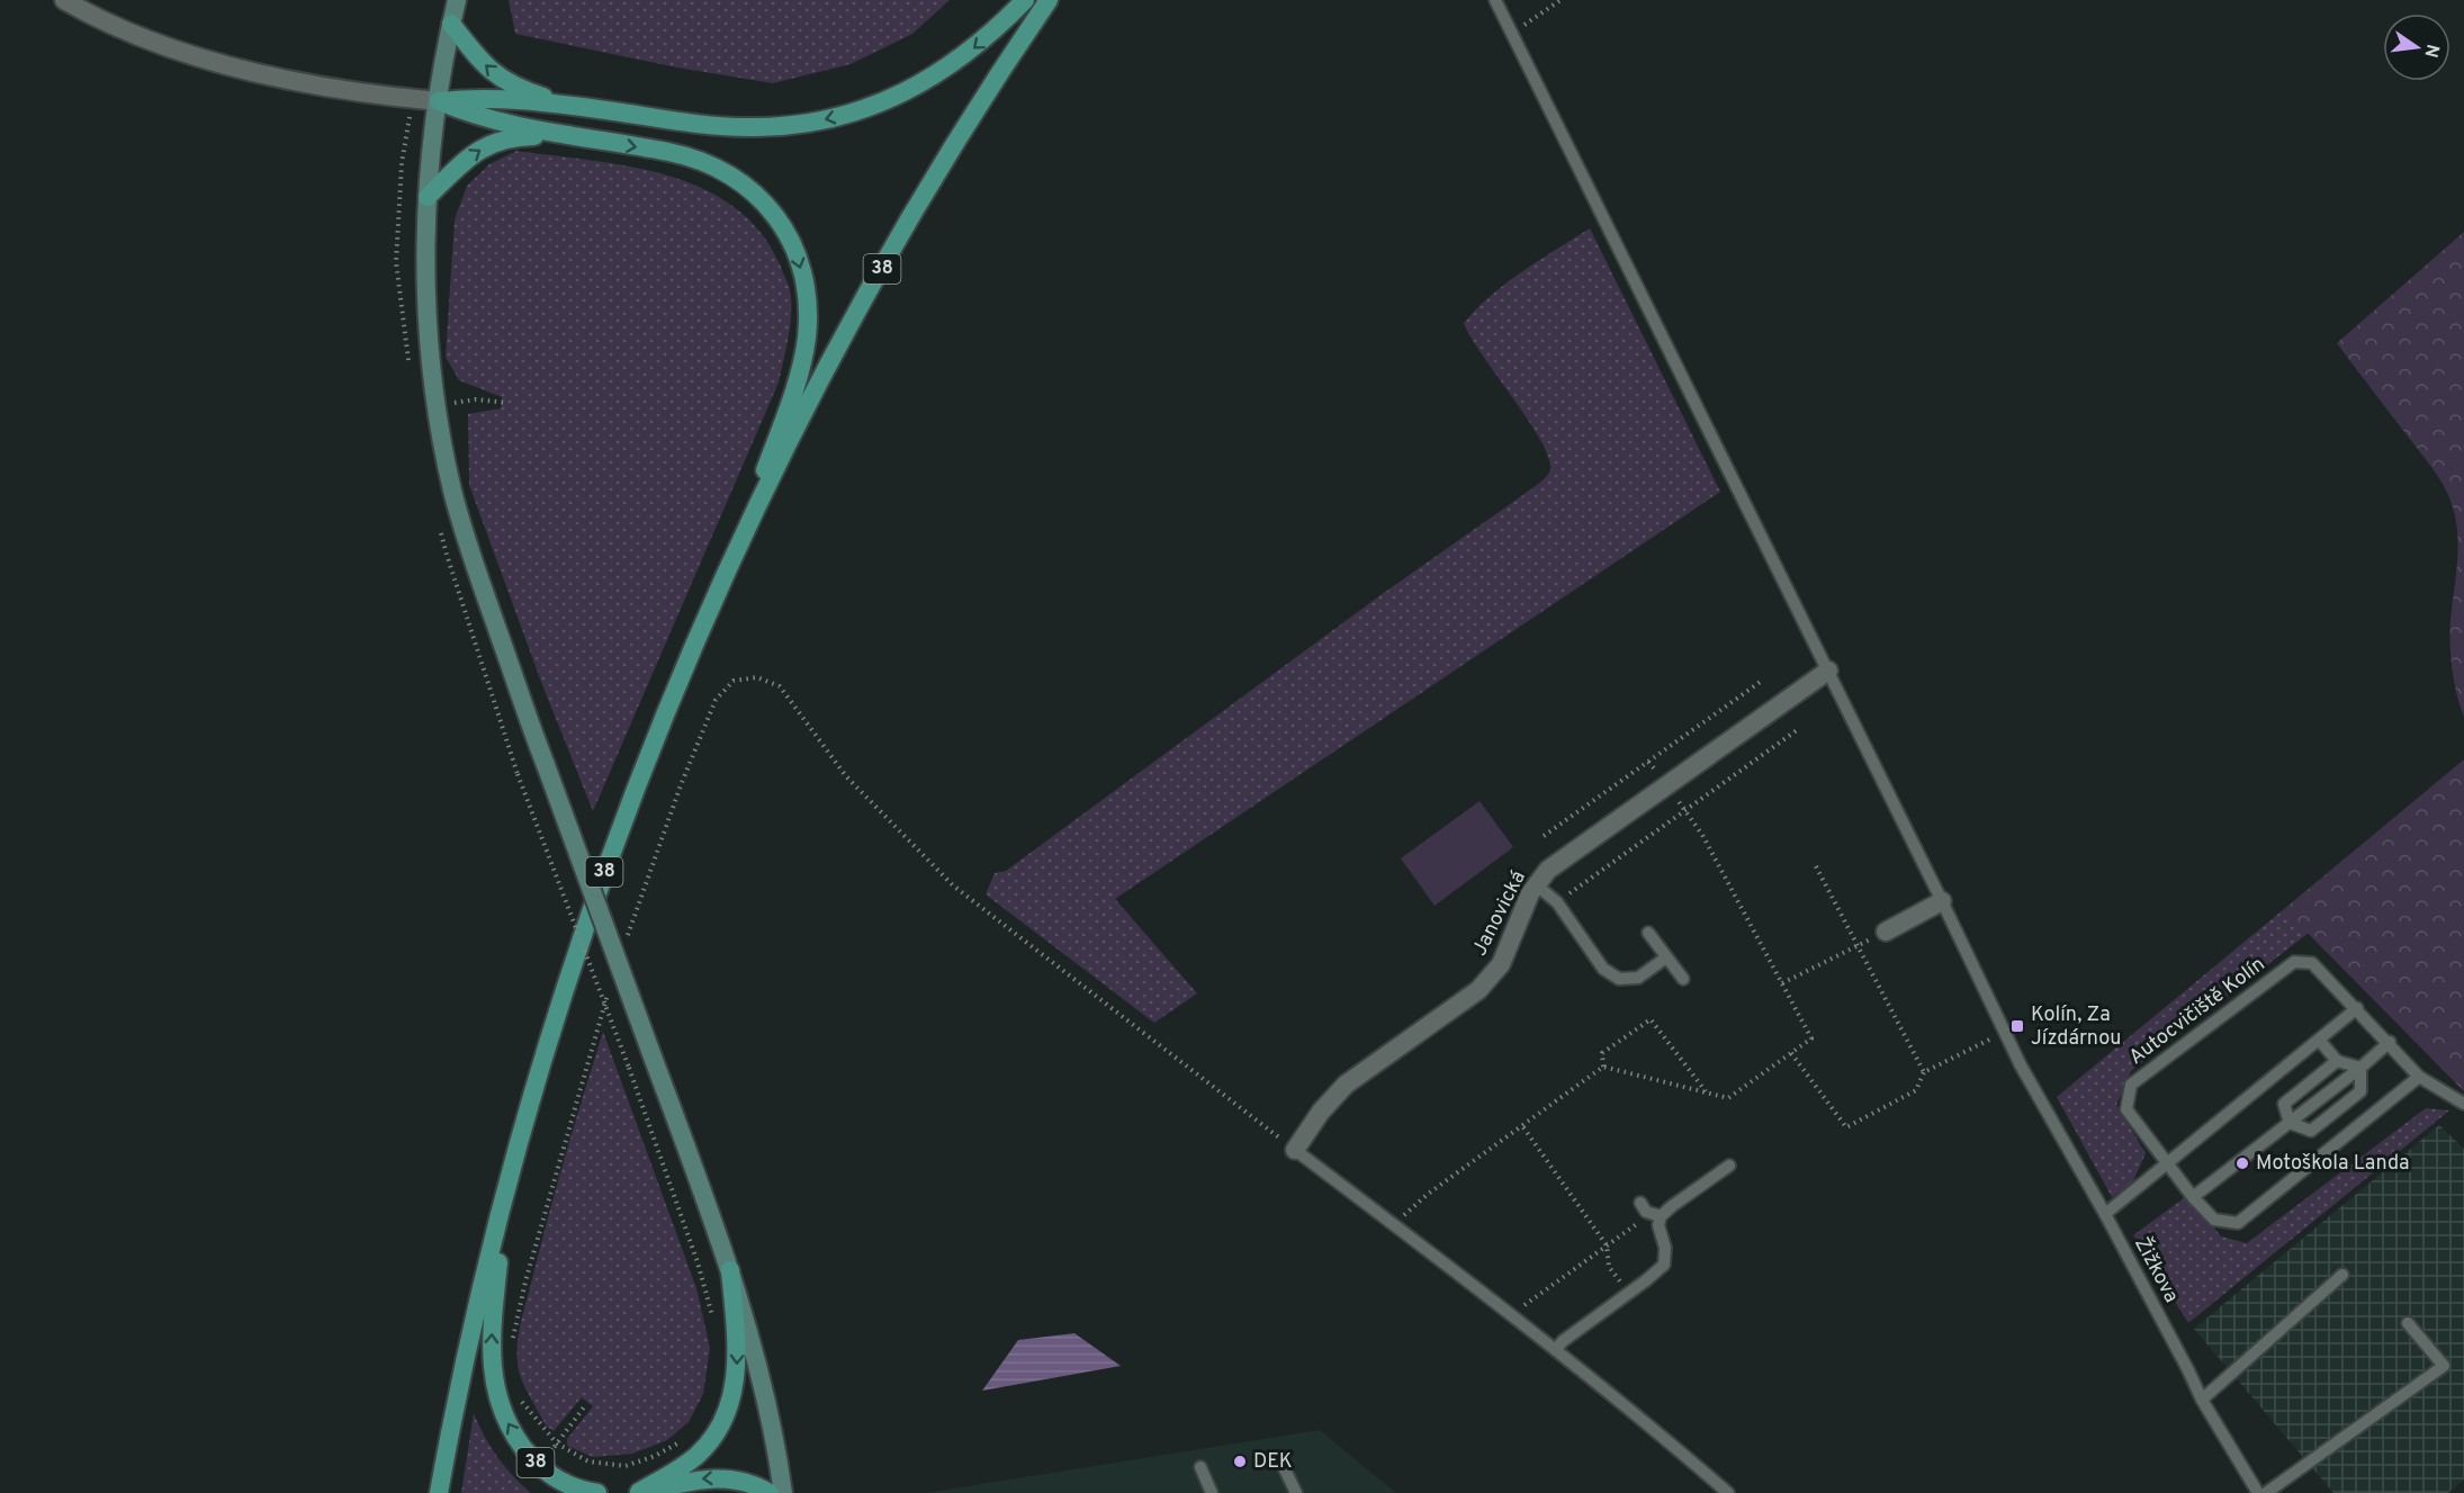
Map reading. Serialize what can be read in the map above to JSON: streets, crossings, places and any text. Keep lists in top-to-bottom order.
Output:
{
  "streets": {
    "main road": ["38"],
    "street": ["Janovická"],
    "lane": ["Autocvičiště Kolín", "Žižkova"]
  },
  "crossings": [
    ["Janovická", "Žižkova"]
  ],
  "places": {
    "transit": ["Kolín, Za Jízdárnou"],
    "other": ["Motoškola Landa", "DEK"]
  },
  "north": "right"
}
